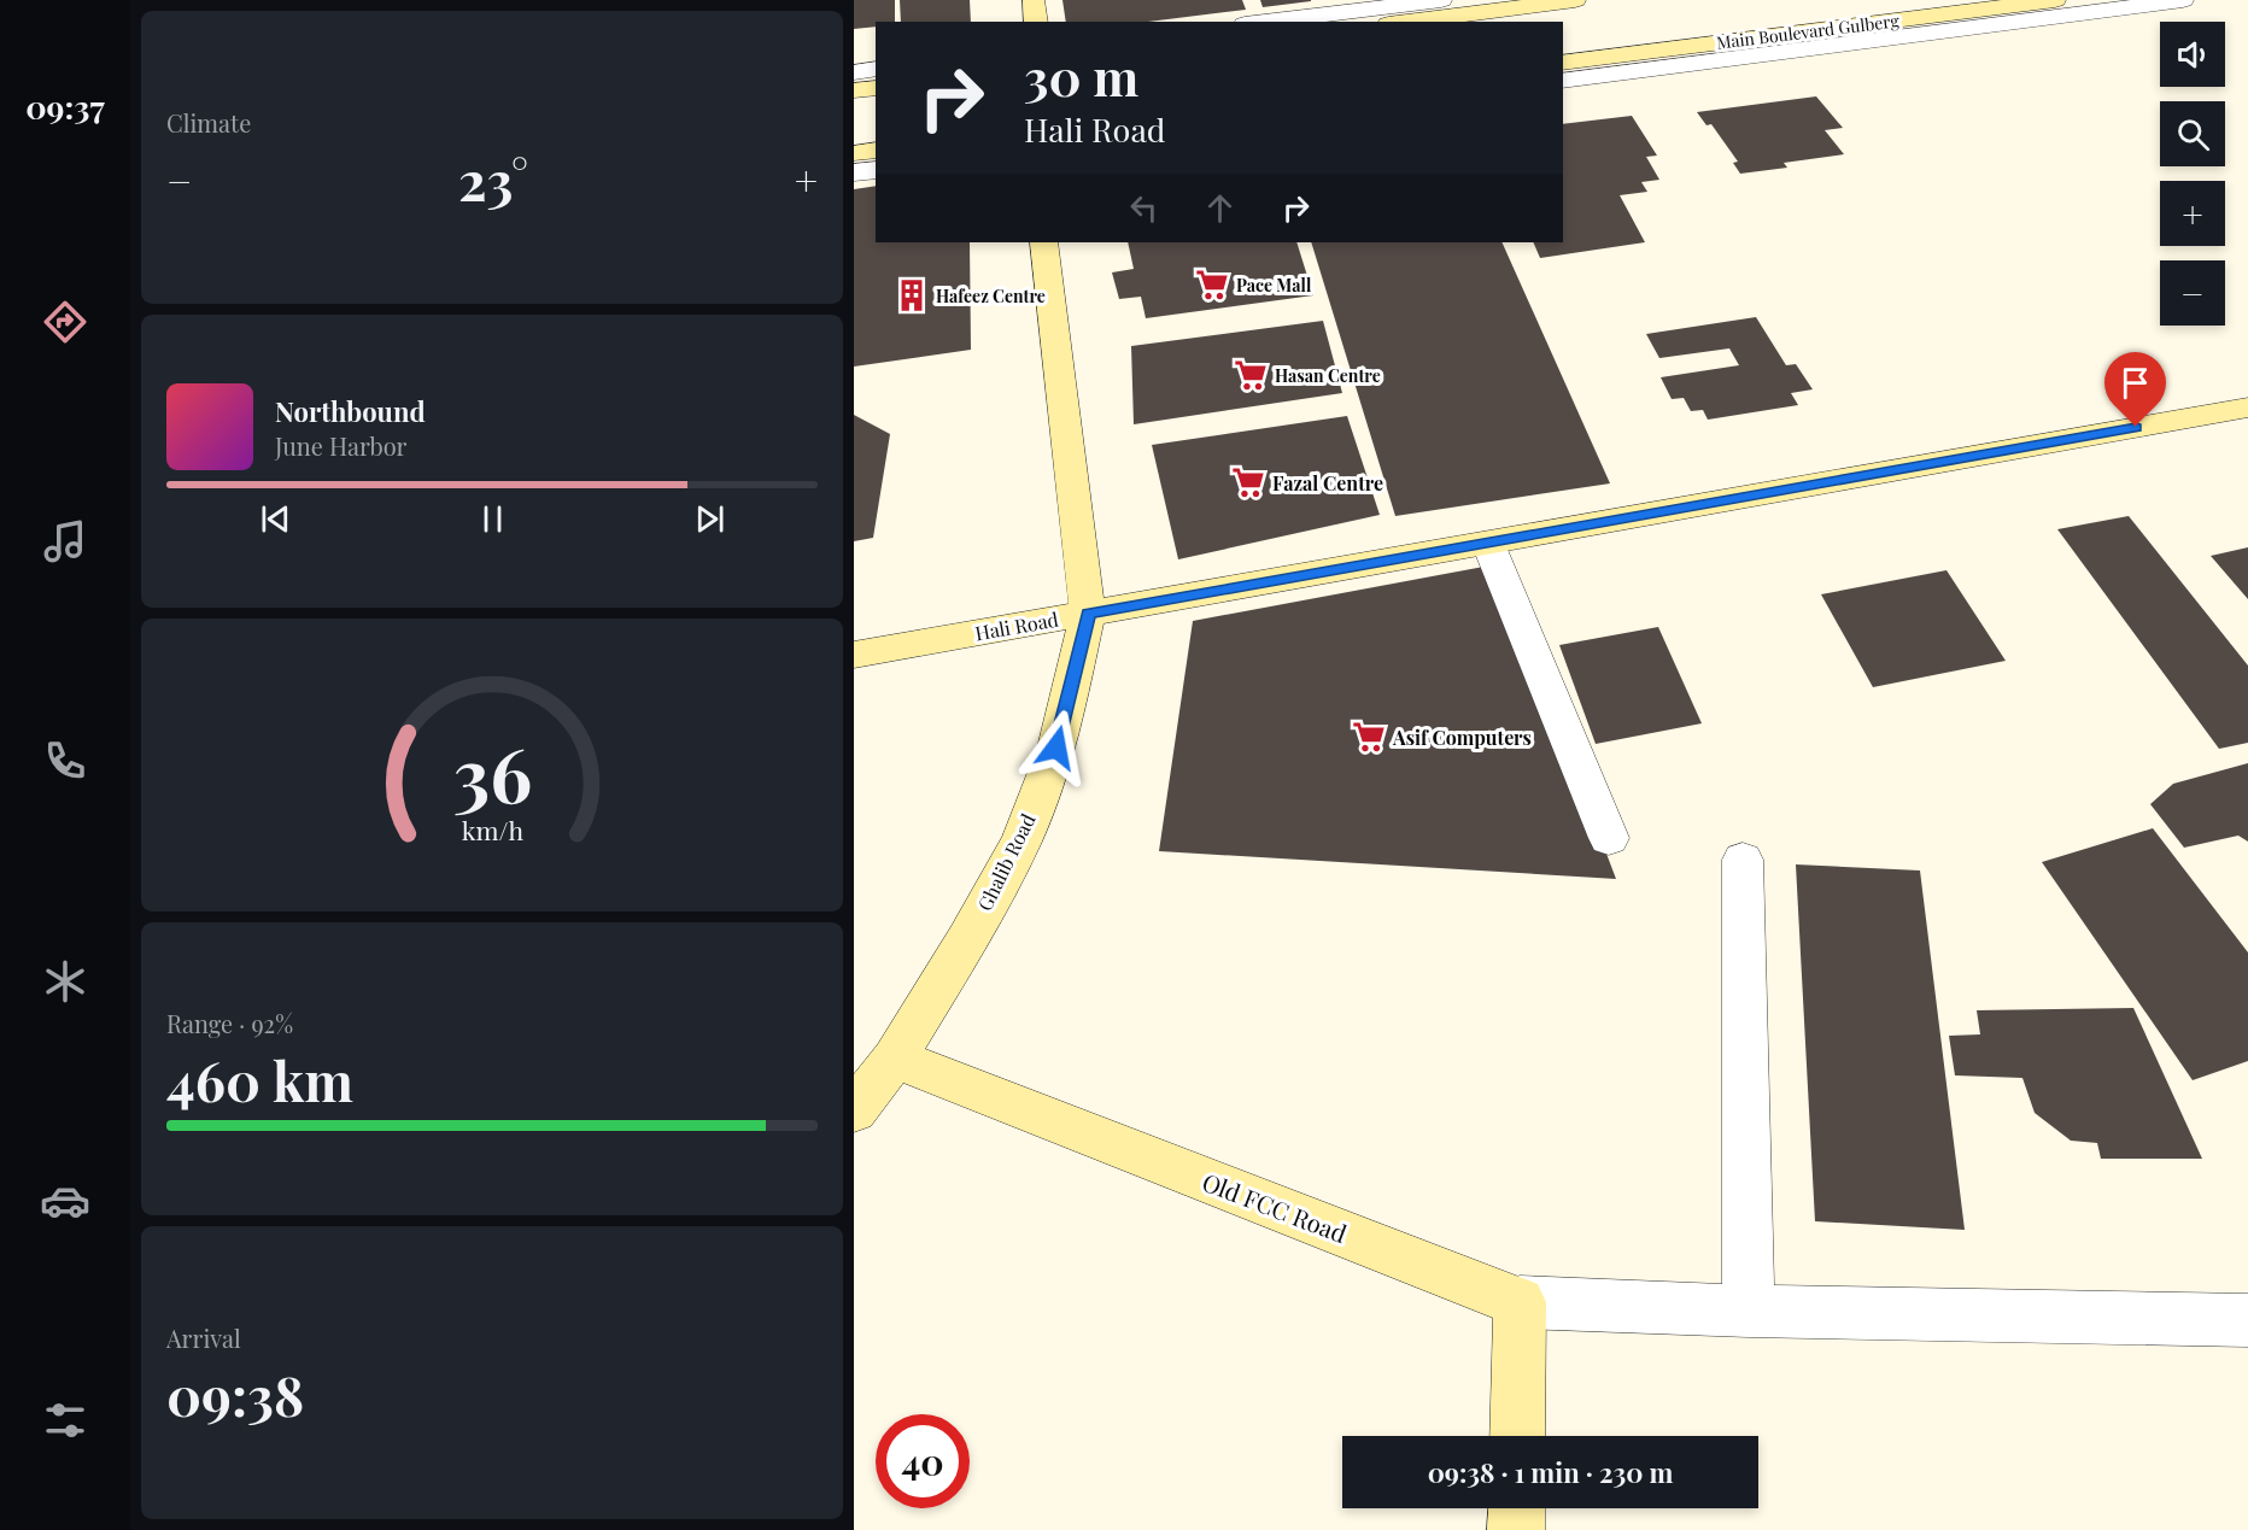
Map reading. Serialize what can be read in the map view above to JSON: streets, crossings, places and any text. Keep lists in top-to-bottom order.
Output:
{
  "streets": {
    "street": [
      "Main Boulevard Gulberg",
      "Hali Road",
      "Ghalib Road",
      "Old FCC Road"
    ]
  },
  "crossings": [
    ["Hali Road", "Ghalib Road"],
    ["Ghalib Road", "Old FCC Road"]
  ],
  "places": {
    "supermarket": [
      "Pace Mall",
      "Hasan Centre",
      "Fazal Centre",
      "Asif Computers"
    ],
    "building": ["Hafeez Centre"]
  },
  "page": {
    "tabs": "09:37",
    "tile": [
      "Climate",
      ["Range · 92%", "460 km"],
      ["Arrival", "09:38"]
    ],
    "map_buttons": ["+", "−"],
    "turn": ["30 m", "Hali Road"],
    "heat": ["−", "23°", "+"],
    "song": ["Northbound", "June Harbor"],
    "limit": "40",
    "trip": "09:38 · 1 min · 230 m",
    "gauge": ["36", "km/h"]
  }
}
